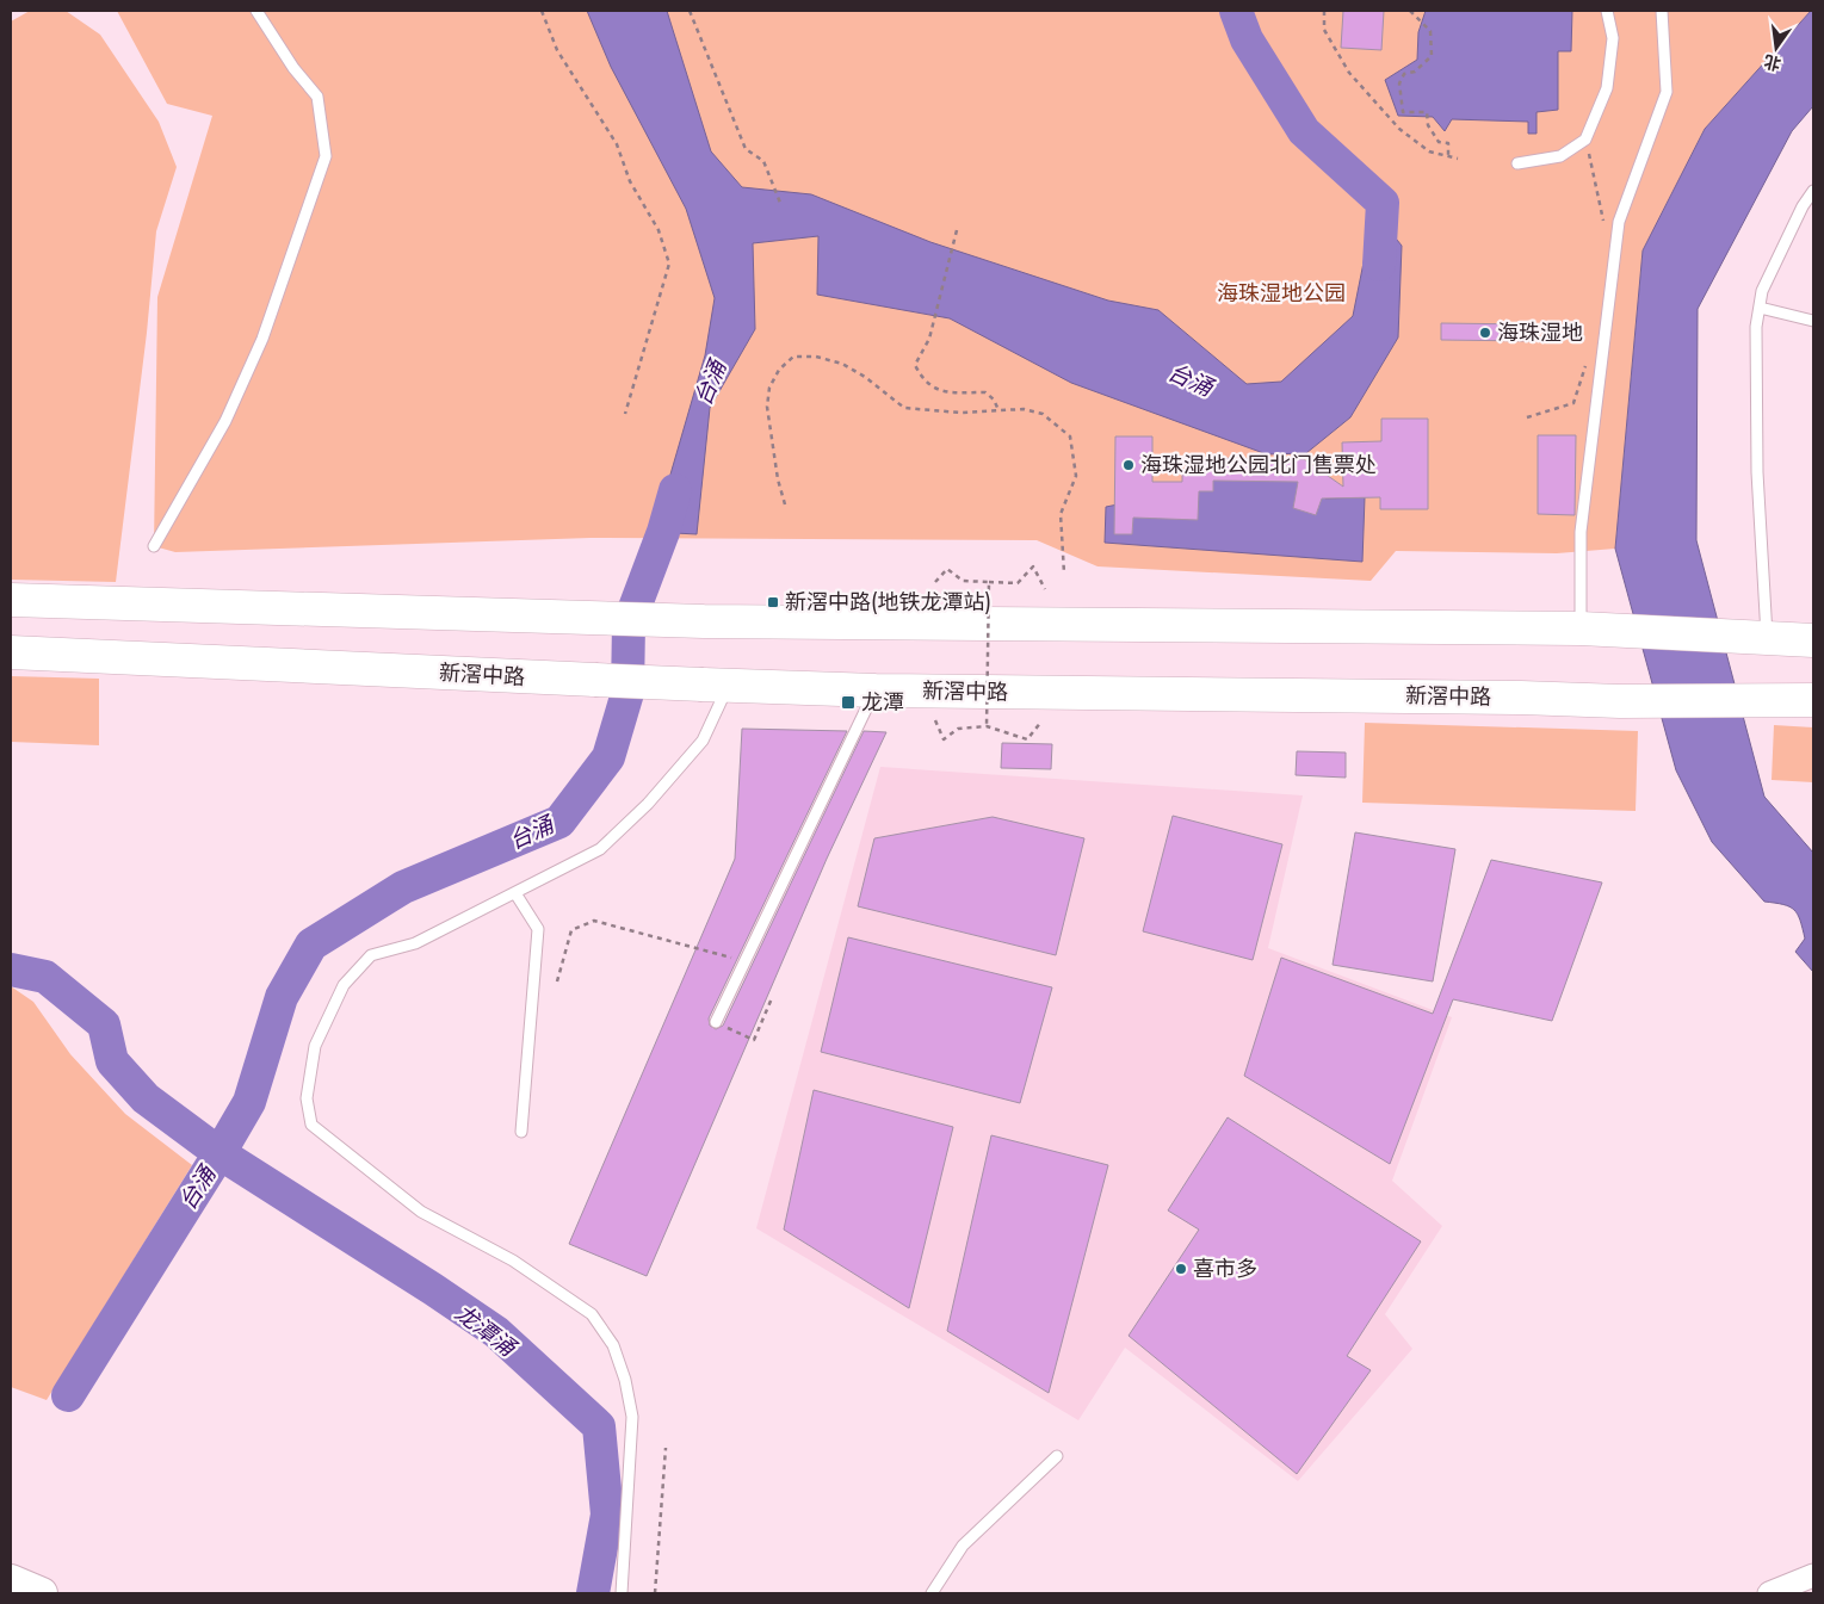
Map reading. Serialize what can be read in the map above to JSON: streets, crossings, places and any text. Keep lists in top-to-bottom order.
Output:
{
  "streets": {
    "highway": ["新滘中路"]
  },
  "water": ["台涌", "龙潭涌"],
  "parks": ["海珠湿地公园"],
  "places": {
    "other": ["海珠湿地", "海珠湿地公园北门售票处", "喜市多"],
    "transit": ["新滘中路(地铁龙潭站)", "龙潭"]
  },
  "north": "bottom"
}
